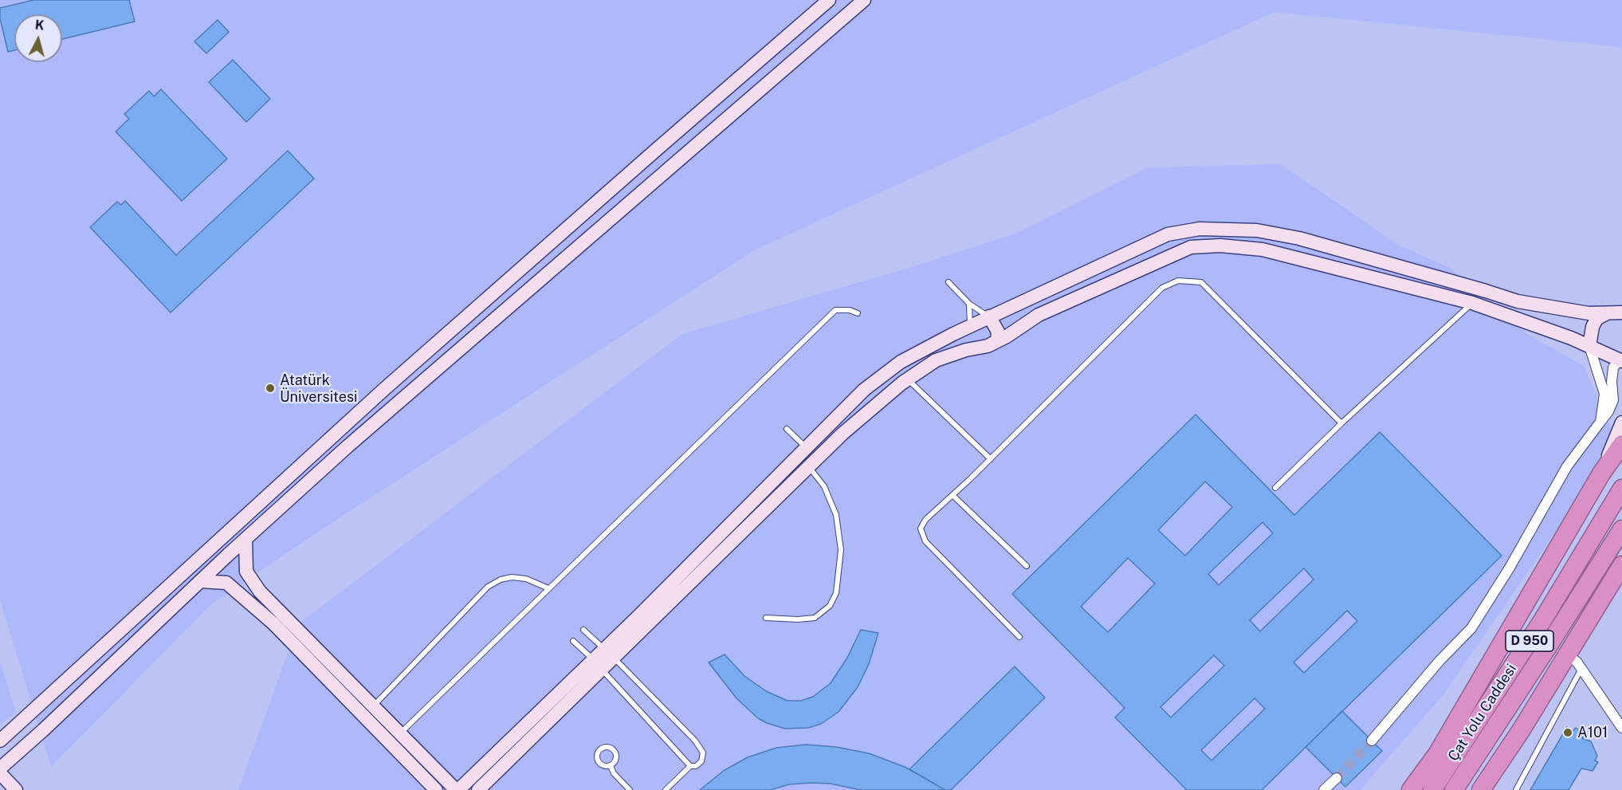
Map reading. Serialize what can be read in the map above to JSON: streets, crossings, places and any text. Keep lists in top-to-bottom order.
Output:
{
  "streets": {
    "highway": ["D 950", "Çat Yolu Caddesi"]
  },
  "places": ["Atatürk Üniversitesi", "A101"],
  "north": "top"
}
